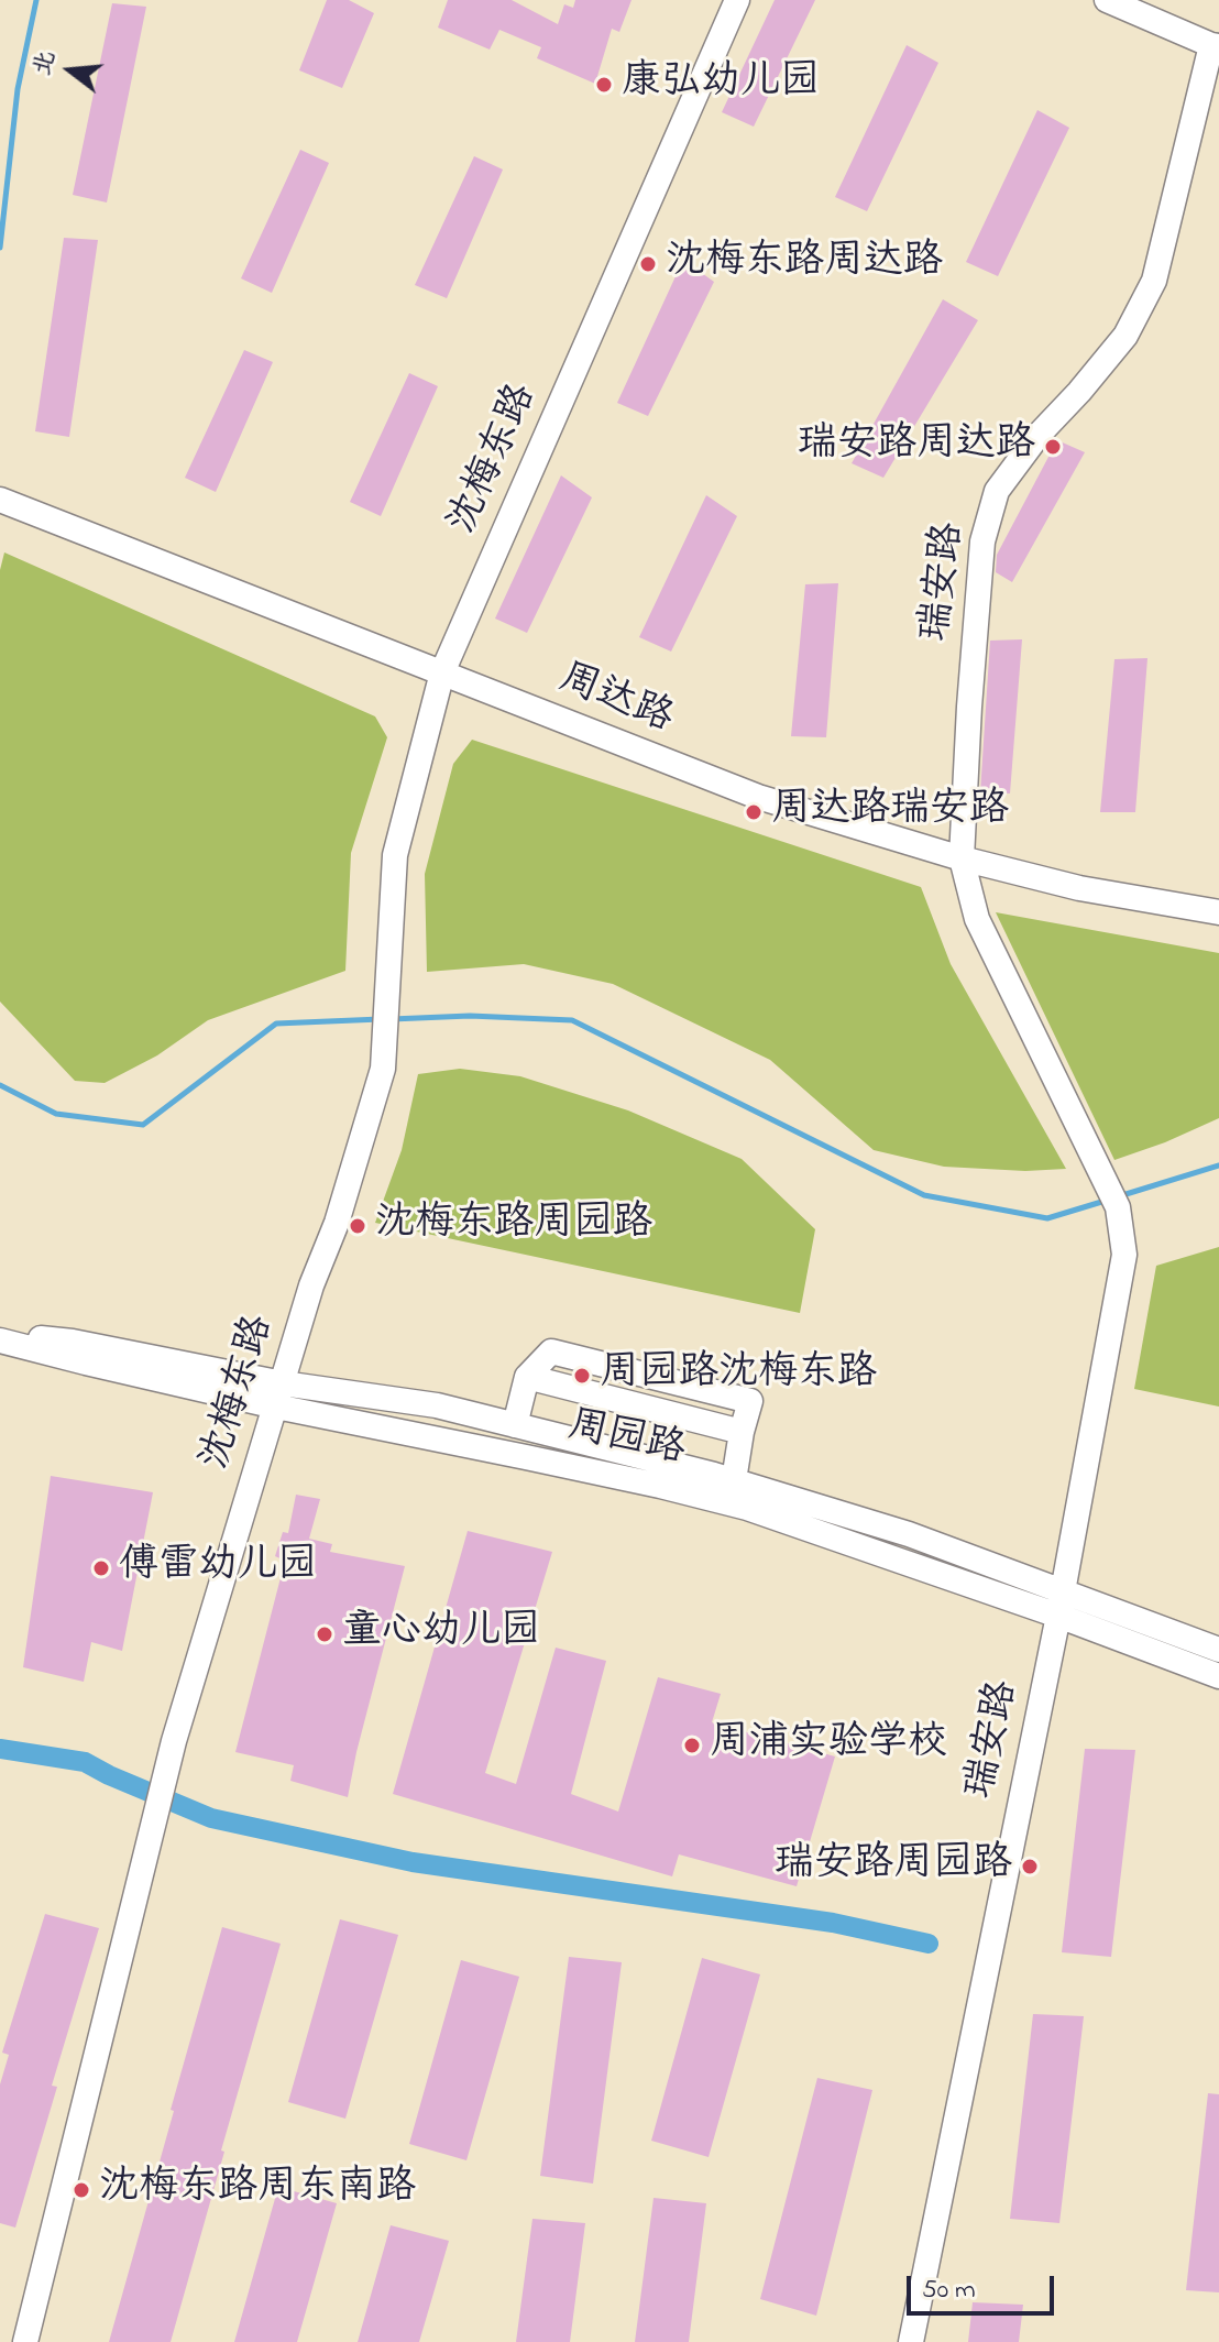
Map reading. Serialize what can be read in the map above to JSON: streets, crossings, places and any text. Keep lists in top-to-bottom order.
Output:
{
  "streets": {
    "street": [
      "沈梅东路",
      "瑞安路",
      "周达路",
      "周园路"
    ]
  },
  "crossings": [
    ["沈梅东路", "周达路"],
    ["沈梅东路", "周园路"],
    ["瑞安路", "周达路"],
    ["瑞安路", "周园路"]
  ],
  "places": [
    "康弘幼儿园",
    "沈梅东路周达路",
    "瑞安路周达路",
    "周达路瑞安路",
    "沈梅东路周园路",
    "周园路沈梅东路",
    "傅雷幼儿园",
    "童心幼儿园",
    "周浦实验学校",
    "瑞安路周园路",
    "沈梅东路周东南路"
  ],
  "scale_bar": "50 m",
  "north": "left"
}
